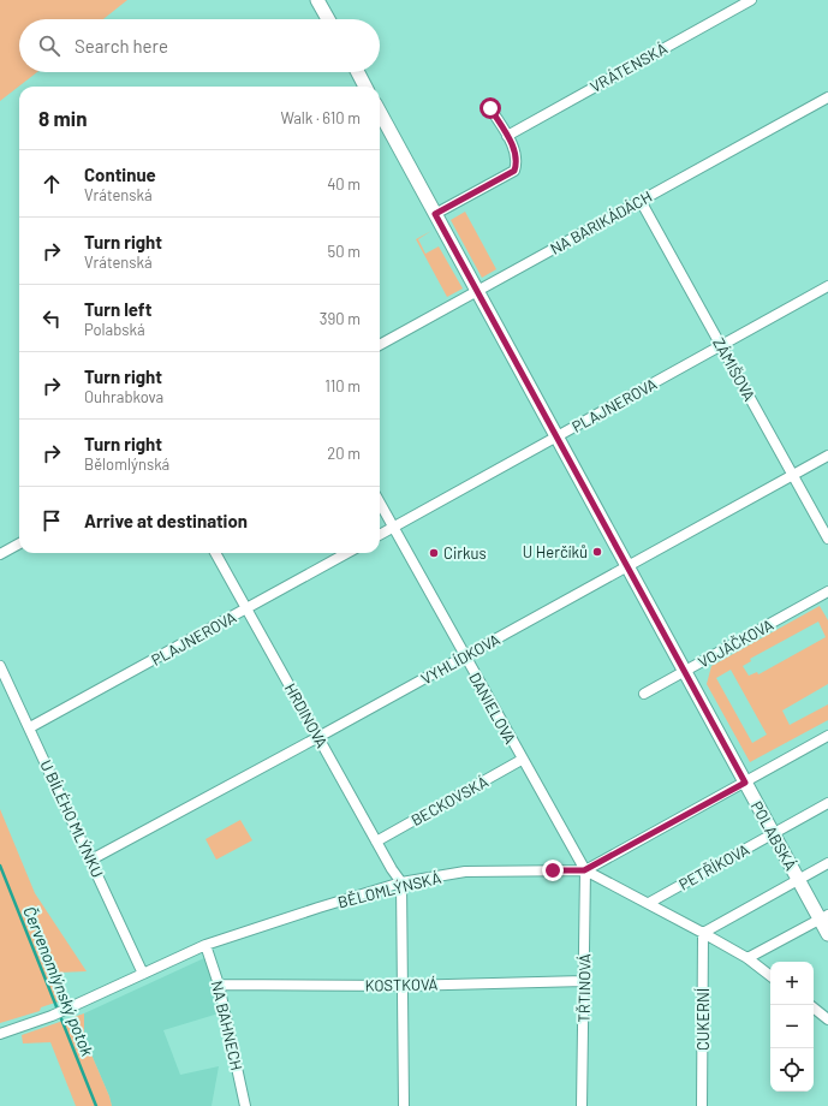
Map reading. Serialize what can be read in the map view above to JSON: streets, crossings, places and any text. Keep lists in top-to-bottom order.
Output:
{
  "streets": {
    "street": [
      "VRÁTENSKÁ",
      "NA BARIKÁDÁCH",
      "ZÁMIŠOVA",
      "PLAJNEROVA",
      "VOJÁČKOVA",
      "VYHLÍDKOVA",
      "DANIELOVA",
      "HRDINOVA",
      "BECKOVSKÁ",
      "U BÍLÉHO MLÝNKU",
      "POLABSKÁ",
      "PETŘÍKOVA",
      "BĚLOMLÝNSKÁ",
      "KOSTKOVÁ",
      "TŘTINOVÁ",
      "CUKERNÍ",
      "NA BAHNECH"
    ]
  },
  "crossings": [
    ["NA BARIKÁDÁCH", "ZÁMIŠOVA"],
    ["NA BARIKÁDÁCH", "POLABSKÁ"],
    ["ZÁMIŠOVA", "PLAJNEROVA"],
    ["ZÁMIŠOVA", "VYHLÍDKOVA"],
    ["PLAJNEROVA", "DANIELOVA"],
    ["PLAJNEROVA", "HRDINOVA"],
    ["PLAJNEROVA", "U BÍLÉHO MLÝNKU"],
    ["PLAJNEROVA", "POLABSKÁ"],
    ["VOJÁČKOVA", "POLABSKÁ"],
    ["VYHLÍDKOVA", "DANIELOVA"],
    ["VYHLÍDKOVA", "HRDINOVA"],
    ["VYHLÍDKOVA", "U BÍLÉHO MLÝNKU"],
    ["VYHLÍDKOVA", "POLABSKÁ"],
    ["DANIELOVA", "BECKOVSKÁ"],
    ["DANIELOVA", "BĚLOMLÝNSKÁ"],
    ["DANIELOVA", "TŘTINOVÁ"],
    ["HRDINOVA", "BECKOVSKÁ"],
    ["HRDINOVA", "BĚLOMLÝNSKÁ"],
    ["U BÍLÉHO MLÝNKU", "BĚLOMLÝNSKÁ"],
    ["POLABSKÁ", "PETŘÍKOVA"],
    ["PETŘÍKOVA", "BĚLOMLÝNSKÁ"],
    ["BĚLOMLÝNSKÁ", "TŘTINOVÁ"],
    ["BĚLOMLÝNSKÁ", "CUKERNÍ"],
    ["BĚLOMLÝNSKÁ", "NA BAHNECH"],
    ["KOSTKOVÁ", "TŘTINOVÁ"],
    ["KOSTKOVÁ", "NA BAHNECH"]
  ],
  "water": ["Červenomlýnský potok"],
  "places": ["U Herčíků", "Cirkus"],
  "page": {
    "search": "Search here",
    "heading": ["8 min", "Walk · 610 m"],
    "list": [
      ["Continue", "Vrátenská", "40 m"],
      ["Turn right", "Vrátenská", "50 m"],
      ["Turn left", "Polabská", "390 m"],
      ["Turn right", "Ouhrabkova", "110 m"],
      ["Turn right", "Bělomlýnská", "20 m"],
      "Arrive at destination"
    ],
    "map_buttons": ["+", "−"]
  }
}
